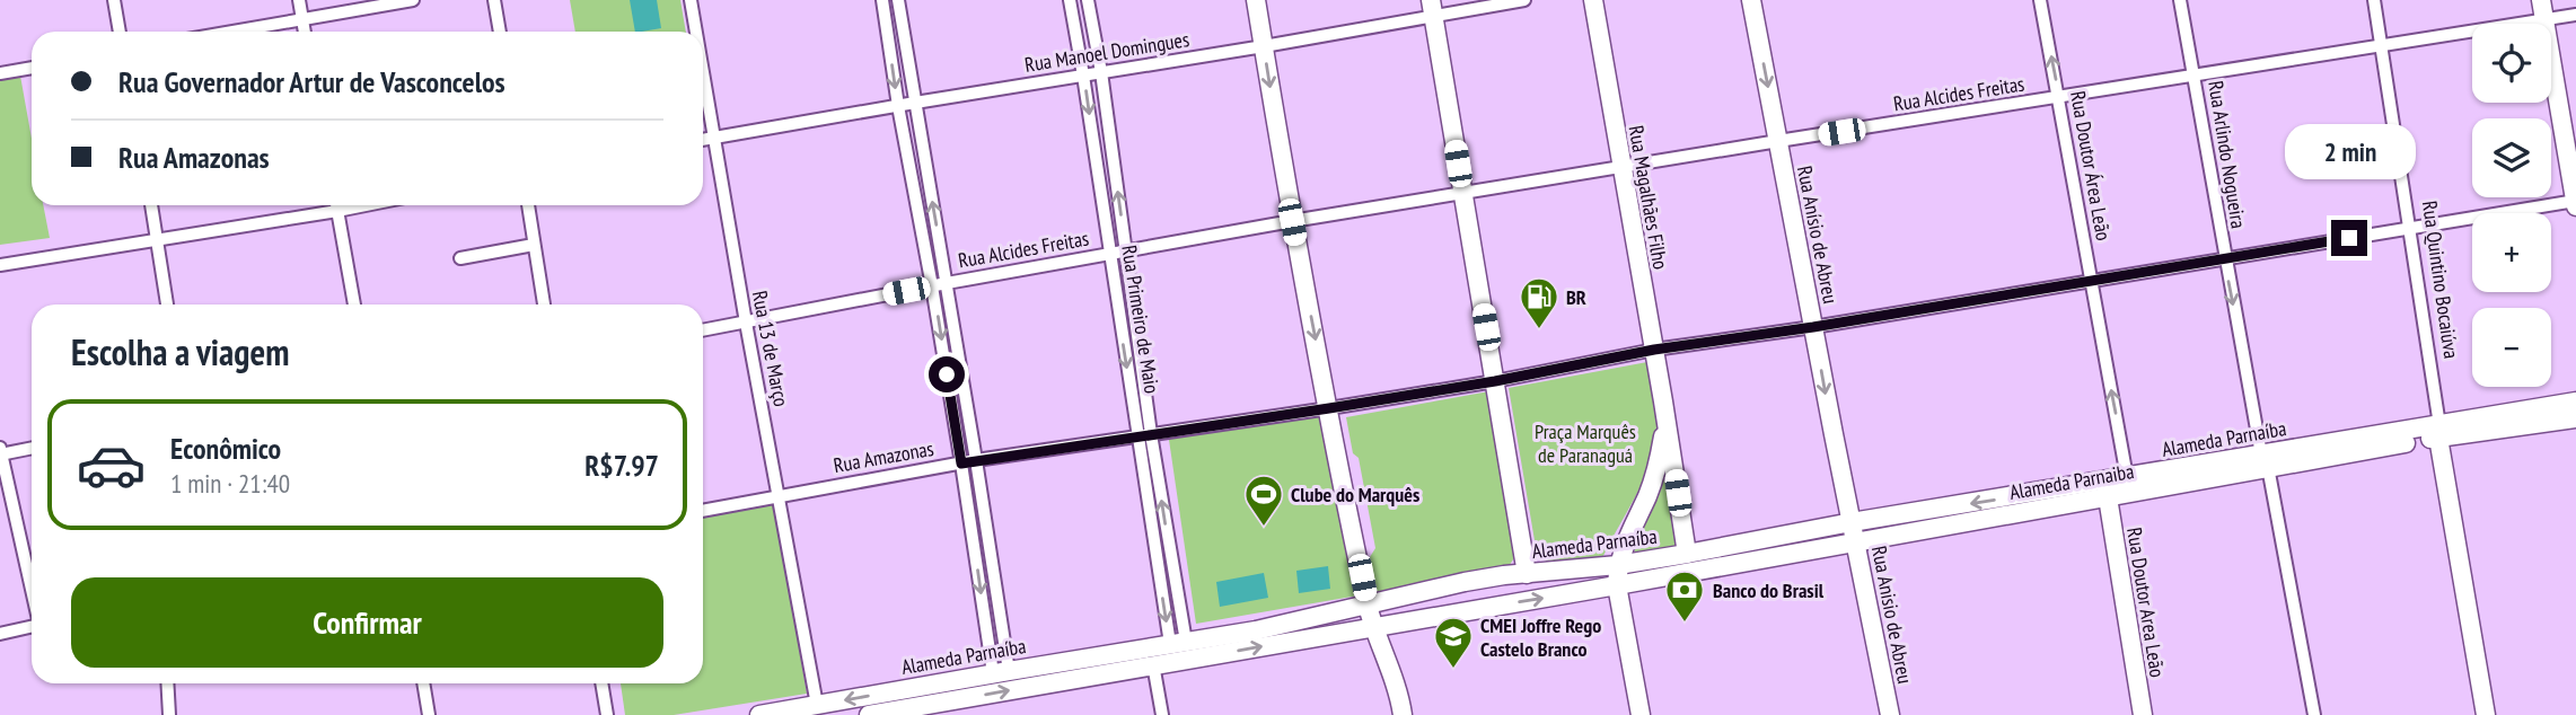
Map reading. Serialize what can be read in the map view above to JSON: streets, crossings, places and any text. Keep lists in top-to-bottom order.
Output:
{
  "streets": {
    "main road": [
      "Rua Magalhães Filho",
      "Rua Anísio de Abreu",
      "Rua Quintino Bocaiúva",
      "Alameda Parnaíba",
      "Alameda Parnaiba",
      "Rua Doutor Area Leão",
      "Rua Anisio de Abreu"
    ],
    "street": [
      "Rua Manoel Domingues",
      "Rua Alcides Freitas",
      "Rua Arlindo Nogueira",
      "Rua Doutor Área Leão",
      "Rua Primeiro de Maio",
      "Rua 13 de Março",
      "Rua Amazonas"
    ]
  },
  "crossings": [
    ["Rua Manoel Domingues", "Rua Primeiro de Maio"],
    ["Rua Manoel Domingues", "Rua 13 de Março"],
    ["Rua Alcides Freitas", "Rua Arlindo Nogueira"],
    ["Rua Alcides Freitas", "Rua Doutor Área Leão"],
    ["Rua Alcides Freitas", "Rua Magalhães Filho"],
    ["Rua Alcides Freitas", "Rua Anísio de Abreu"],
    ["Rua Alcides Freitas", "Rua Quintino Bocaiúva"],
    ["Rua Alcides Freitas", "Rua Primeiro de Maio"],
    ["Rua Alcides Freitas", "Rua 13 de Março"],
    ["Rua Arlindo Nogueira", "Alameda Parnaíba"],
    ["Rua Arlindo Nogueira", "Rua Amazonas"],
    ["Rua Arlindo Nogueira", "Alameda Parnaiba"],
    ["Rua Doutor Área Leão", "Alameda Parnaíba"],
    ["Rua Doutor Área Leão", "Rua Amazonas"],
    ["Rua Magalhães Filho", "Alameda Parnaíba"],
    ["Rua Magalhães Filho", "Rua Amazonas"],
    ["Rua Anísio de Abreu", "Alameda Parnaíba"],
    ["Rua Anísio de Abreu", "Rua Amazonas"],
    ["Rua Anísio de Abreu", "Alameda Parnaiba"],
    ["Rua Anísio de Abreu", "Rua Anisio de Abreu"],
    ["Rua Quintino Bocaiúva", "Rua Amazonas"],
    ["Rua Quintino Bocaiúva", "Alameda Parnaiba"],
    ["Rua Primeiro de Maio", "Alameda Parnaíba"],
    ["Rua Primeiro de Maio", "Rua Amazonas"],
    ["Rua 13 de Março", "Alameda Parnaíba"],
    ["Rua 13 de Março", "Rua Amazonas"],
    ["Alameda Parnaíba", "Alameda Parnaiba"],
    ["Alameda Parnaíba", "Rua Anisio de Abreu"],
    ["Alameda Parnaiba", "Rua Doutor Area Leão"],
    ["Alameda Parnaiba", "Rua Anisio de Abreu"]
  ],
  "one_way": ["Rua Doutor Área Leão", "Rua Anísio de Abreu"],
  "parks": ["Praça Marquês de Paranaguá"],
  "places": {
    "fuel station": ["BR"],
    "sports": ["Clube do Marquês"],
    "bank": ["Banco do Brasil"],
    "school or university": ["CMEI Joffre Rego Castelo Branco"]
  },
  "page": {
    "map_buttons": ["+", "−"],
    "banner": ["Rua Governador Artur de Vasconcelos", "Rua Amazonas"],
    "bubble": "2 min",
    "heading": "Escolha a viagem",
    "list": [
      {
        "name": "Econômico",
        "note": "1 min · 21:40",
        "value": "R$7.97"
      }
    ],
    "buttons": "Confirmar"
  }
}
